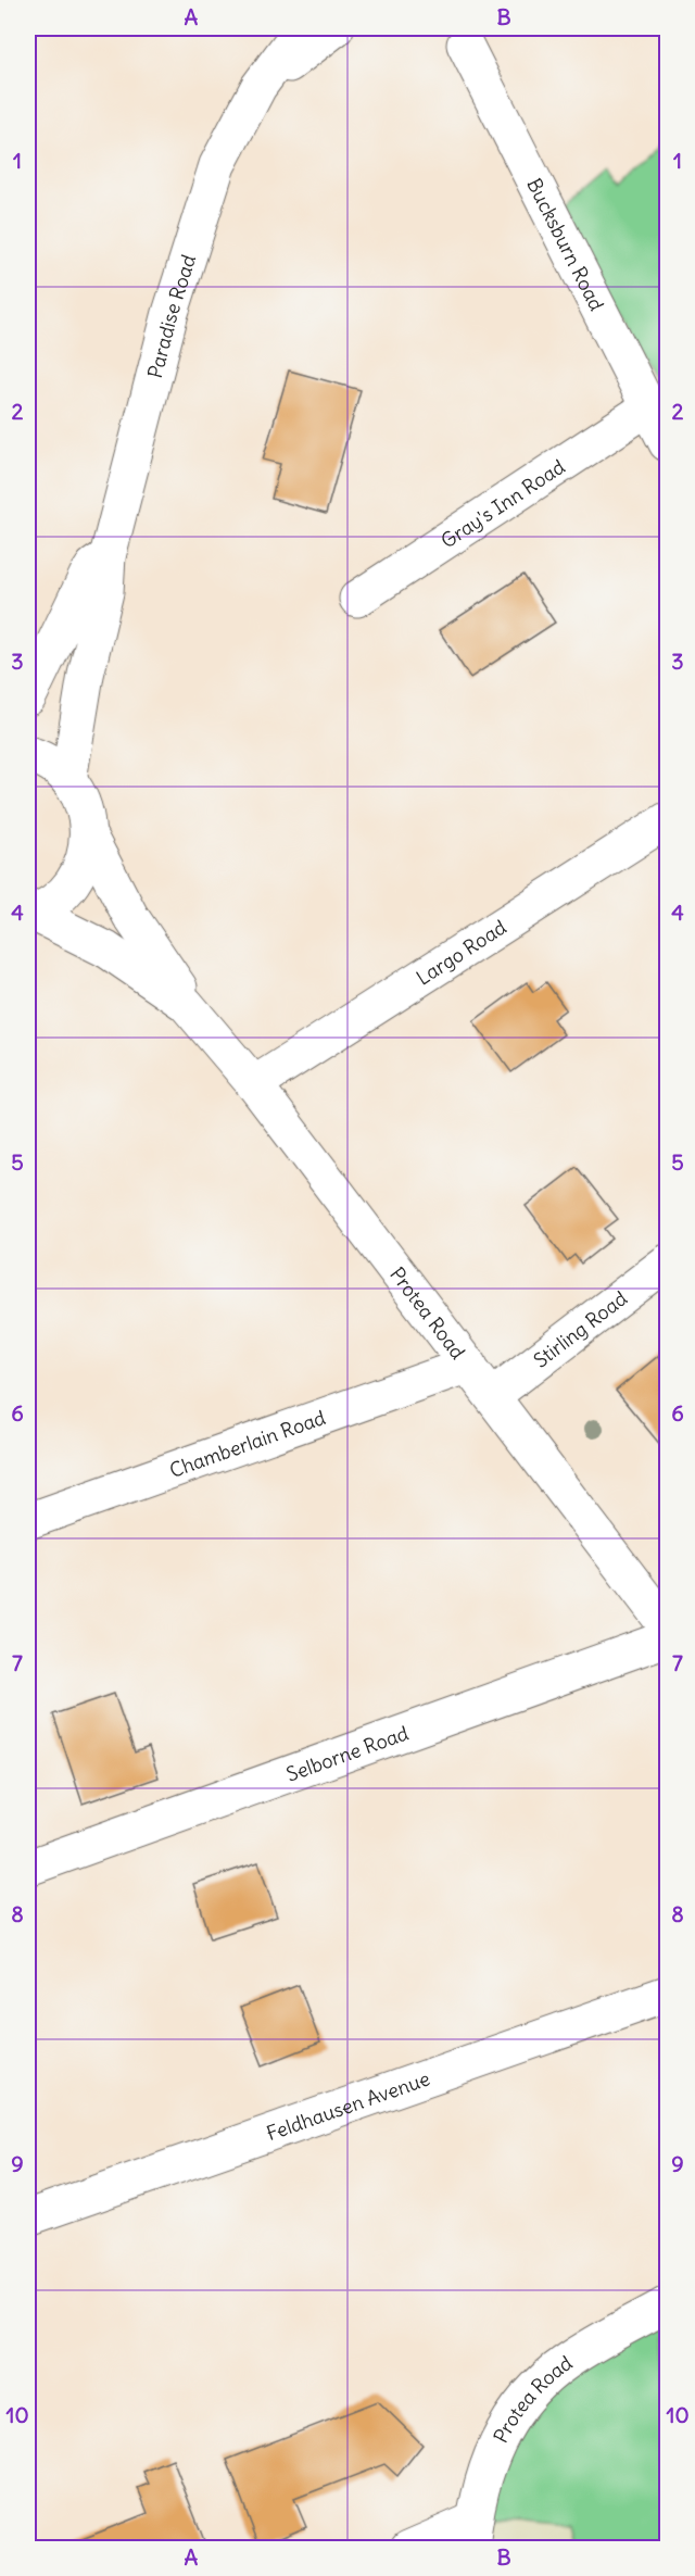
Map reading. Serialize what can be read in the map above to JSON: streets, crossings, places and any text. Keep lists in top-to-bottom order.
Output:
{
  "streets": {
    "street": [
      "Bucksburn Road",
      "Paradise Road",
      "Gray's Inn Road",
      "Largo Road",
      "Protea Road",
      "Stirling Road",
      "Chamberlain Road",
      "Selborne Road",
      "Feldhausen Avenue"
    ]
  },
  "crossings": [
    ["Bucksburn Road", "Gray's Inn Road"],
    ["Largo Road", "Protea Road"],
    ["Protea Road", "Stirling Road"],
    ["Protea Road", "Chamberlain Road"]
  ],
  "grid": {
    "columns": ["A", "B"],
    "rows": [
      "1",
      "2",
      "3",
      "4",
      "5",
      "6",
      "7",
      "8",
      "9",
      "10"
    ]
  }
}
